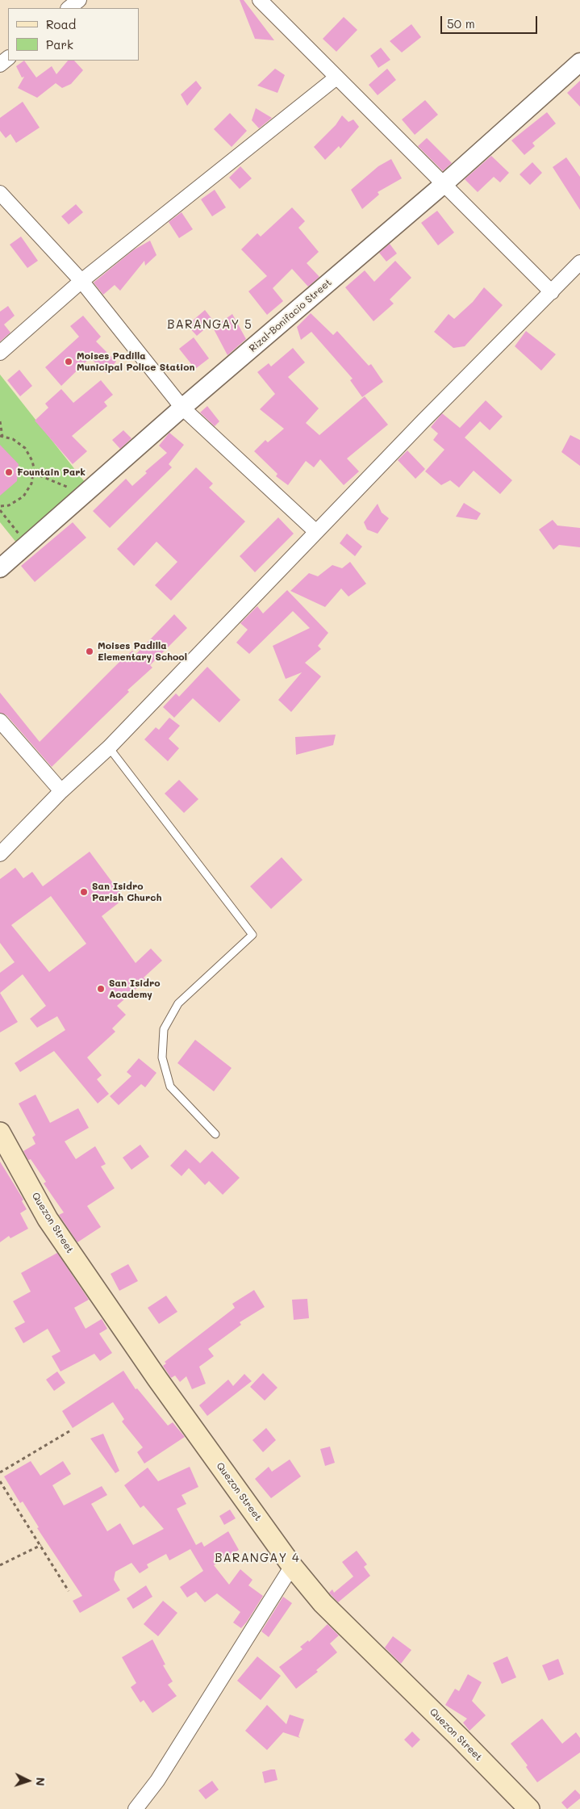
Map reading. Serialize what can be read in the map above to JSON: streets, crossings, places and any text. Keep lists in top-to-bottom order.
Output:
{
  "streets": {
    "main road": ["Quezon Street"],
    "street": ["Rizal-Bonifacio Street"]
  },
  "districts": ["BARANGAY 5", "BARANGAY 4"],
  "places": [
    "Moises Padilla Municipal Police Station",
    "Fountain Park",
    "Moises Padilla Elementary School",
    "San Isidro Parish Church",
    "San Isidro Academy"
  ],
  "legend": ["Road", "Park"],
  "scale_bar": "50 m",
  "north": "right"
}
